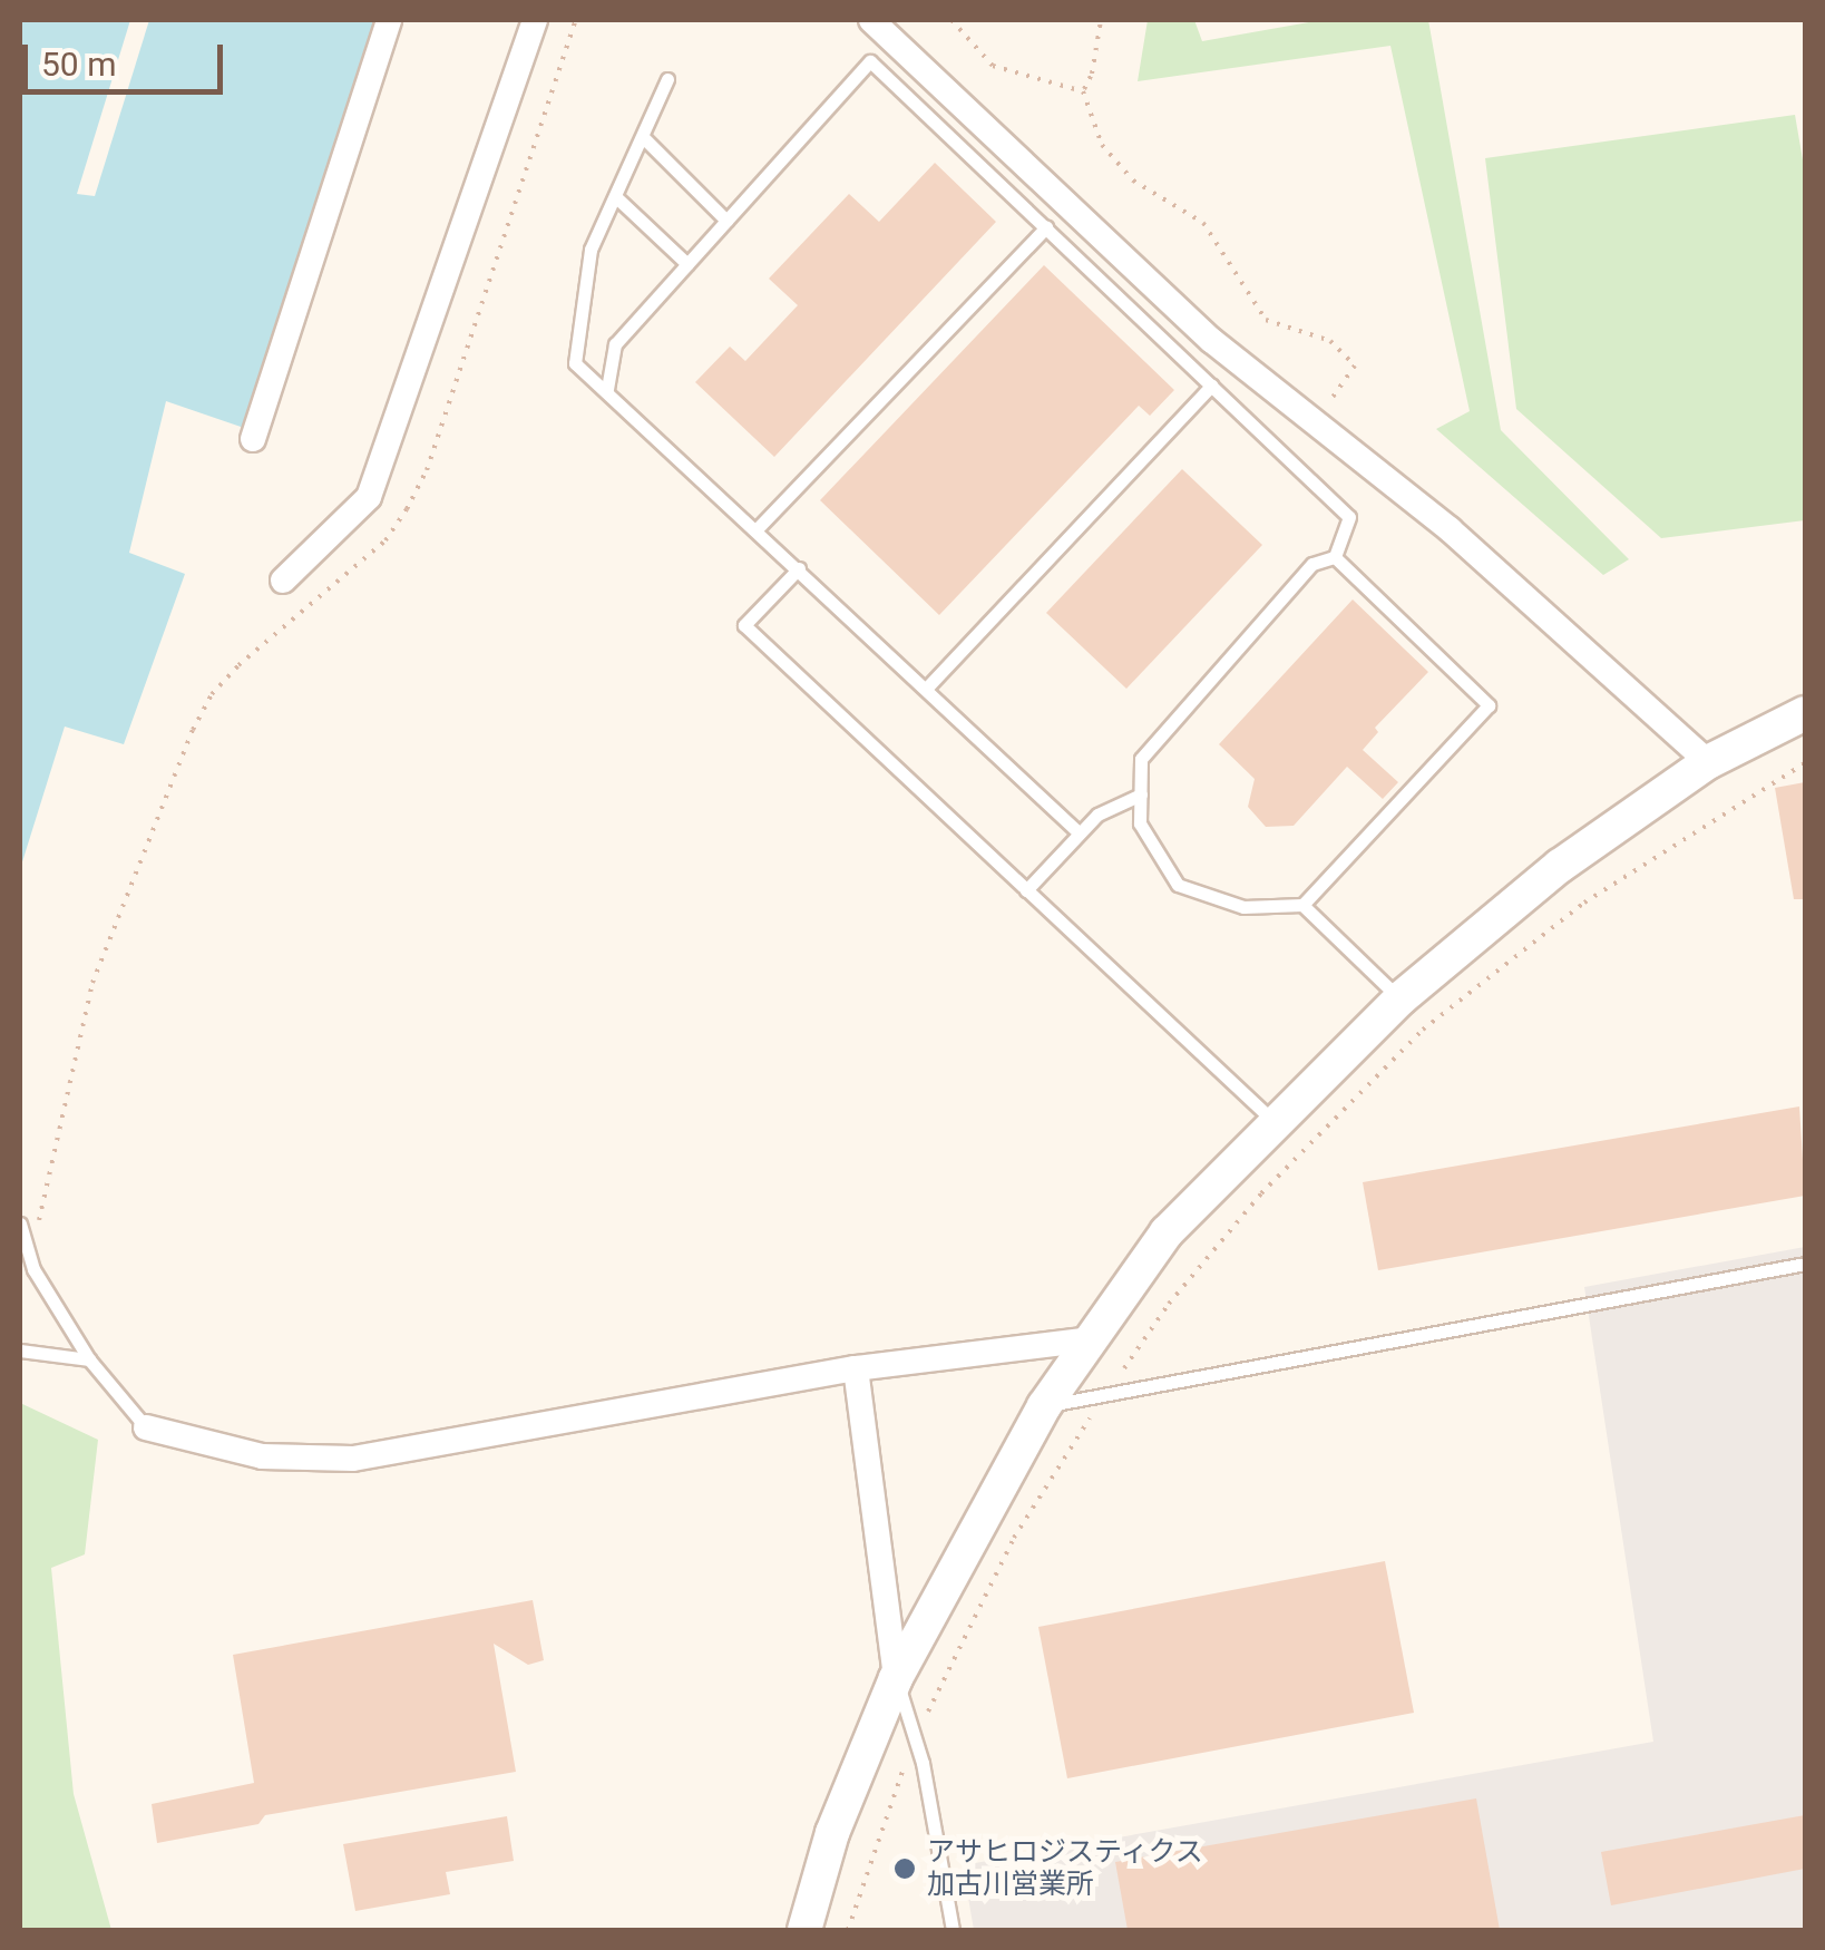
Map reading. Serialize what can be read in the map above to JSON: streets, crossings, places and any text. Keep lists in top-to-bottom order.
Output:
{
  "places": ["アサヒロジスティクス 加古川営業所"],
  "scale_bar": "50 m"
}
